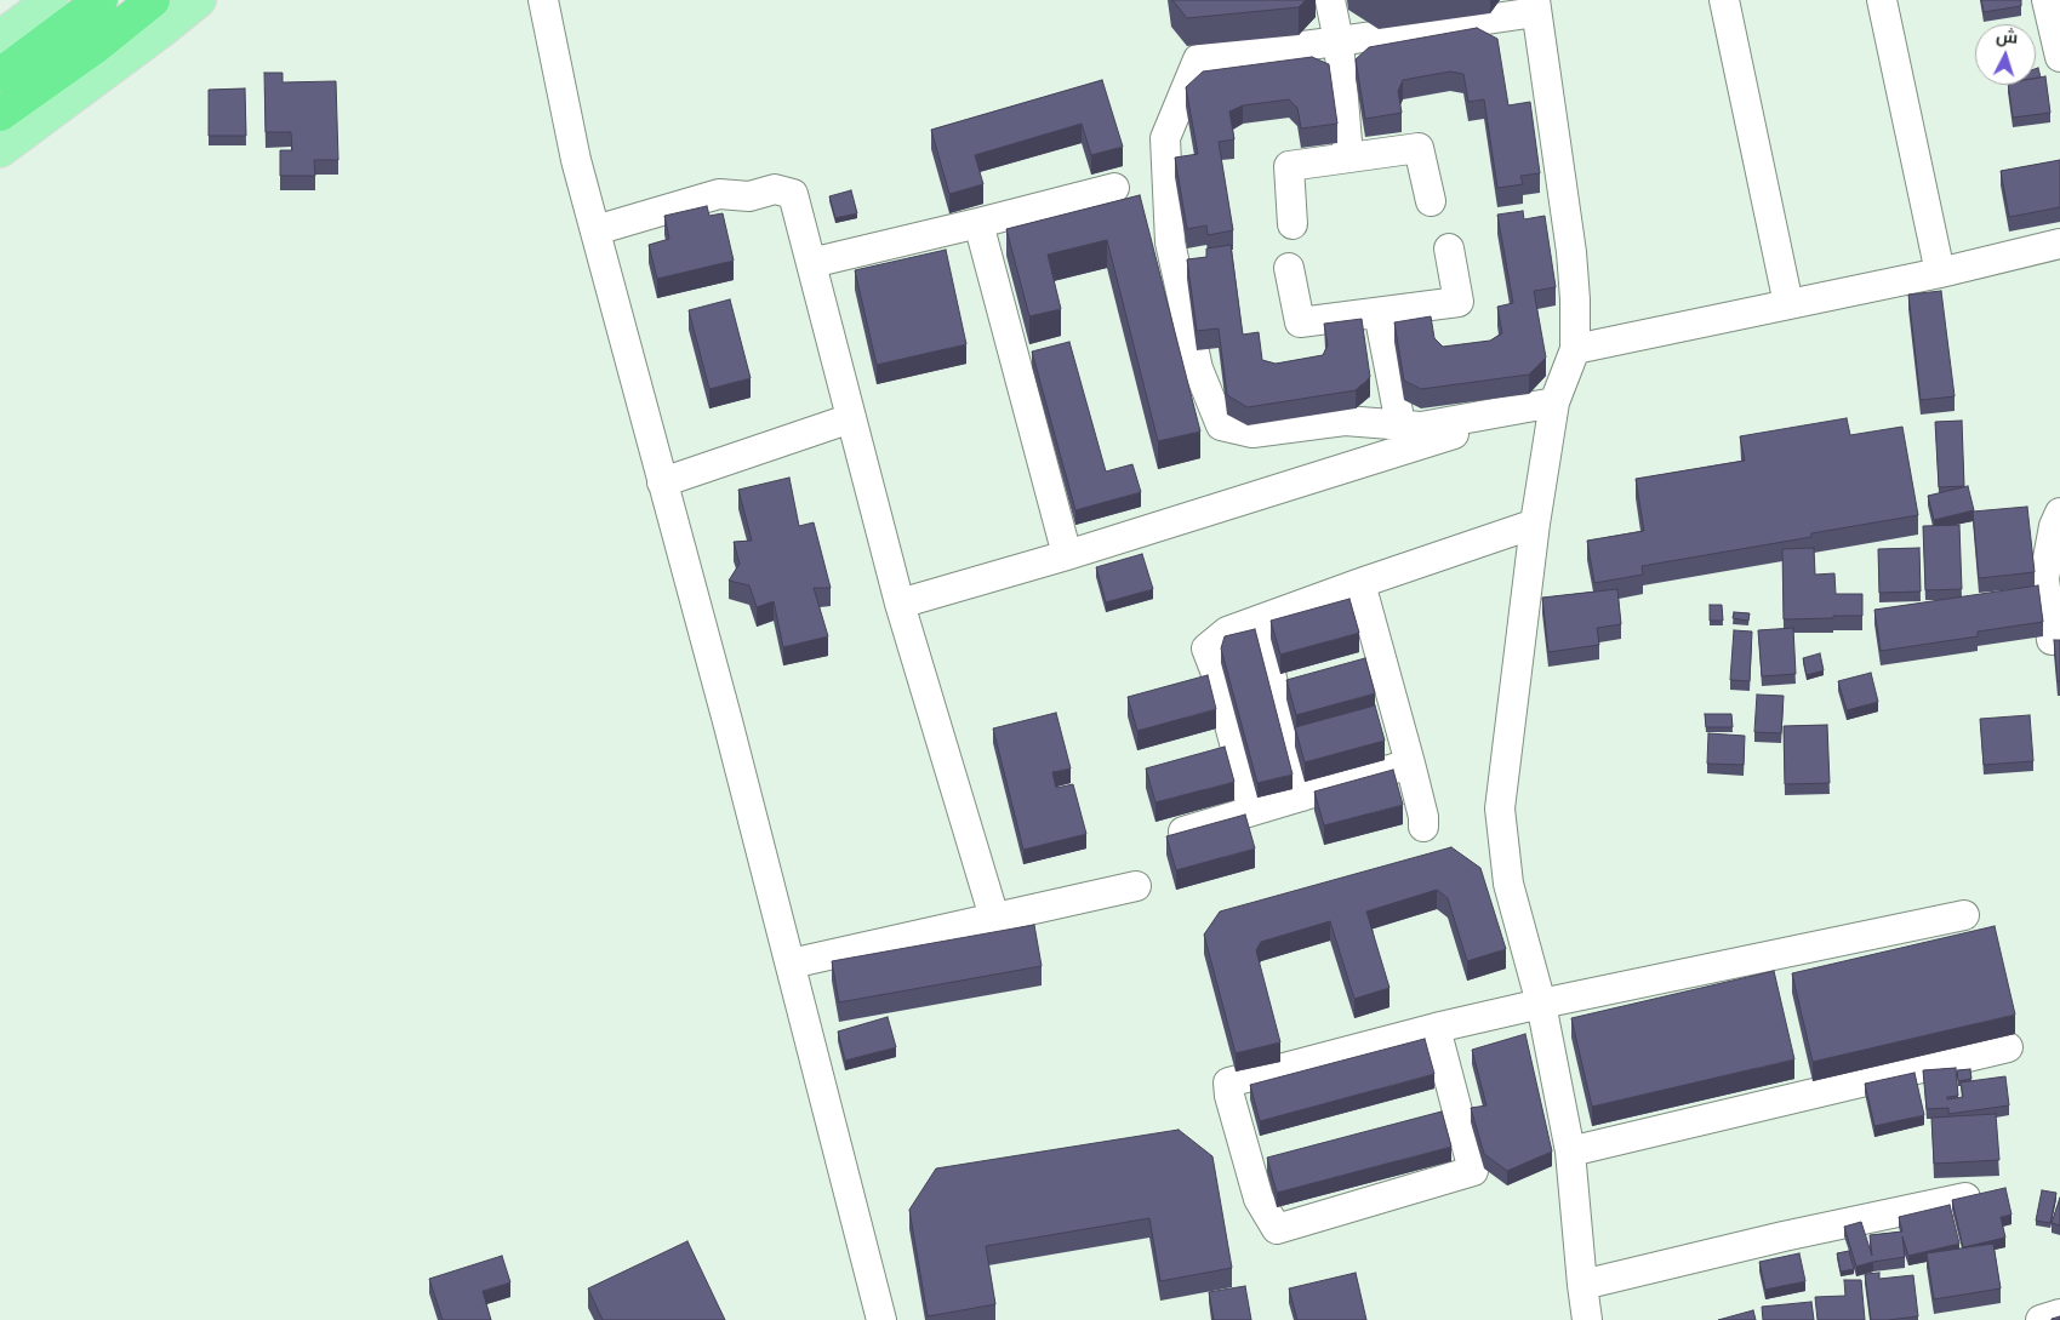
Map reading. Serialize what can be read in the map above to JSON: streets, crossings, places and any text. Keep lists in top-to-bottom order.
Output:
{
  "north": "top"
}
